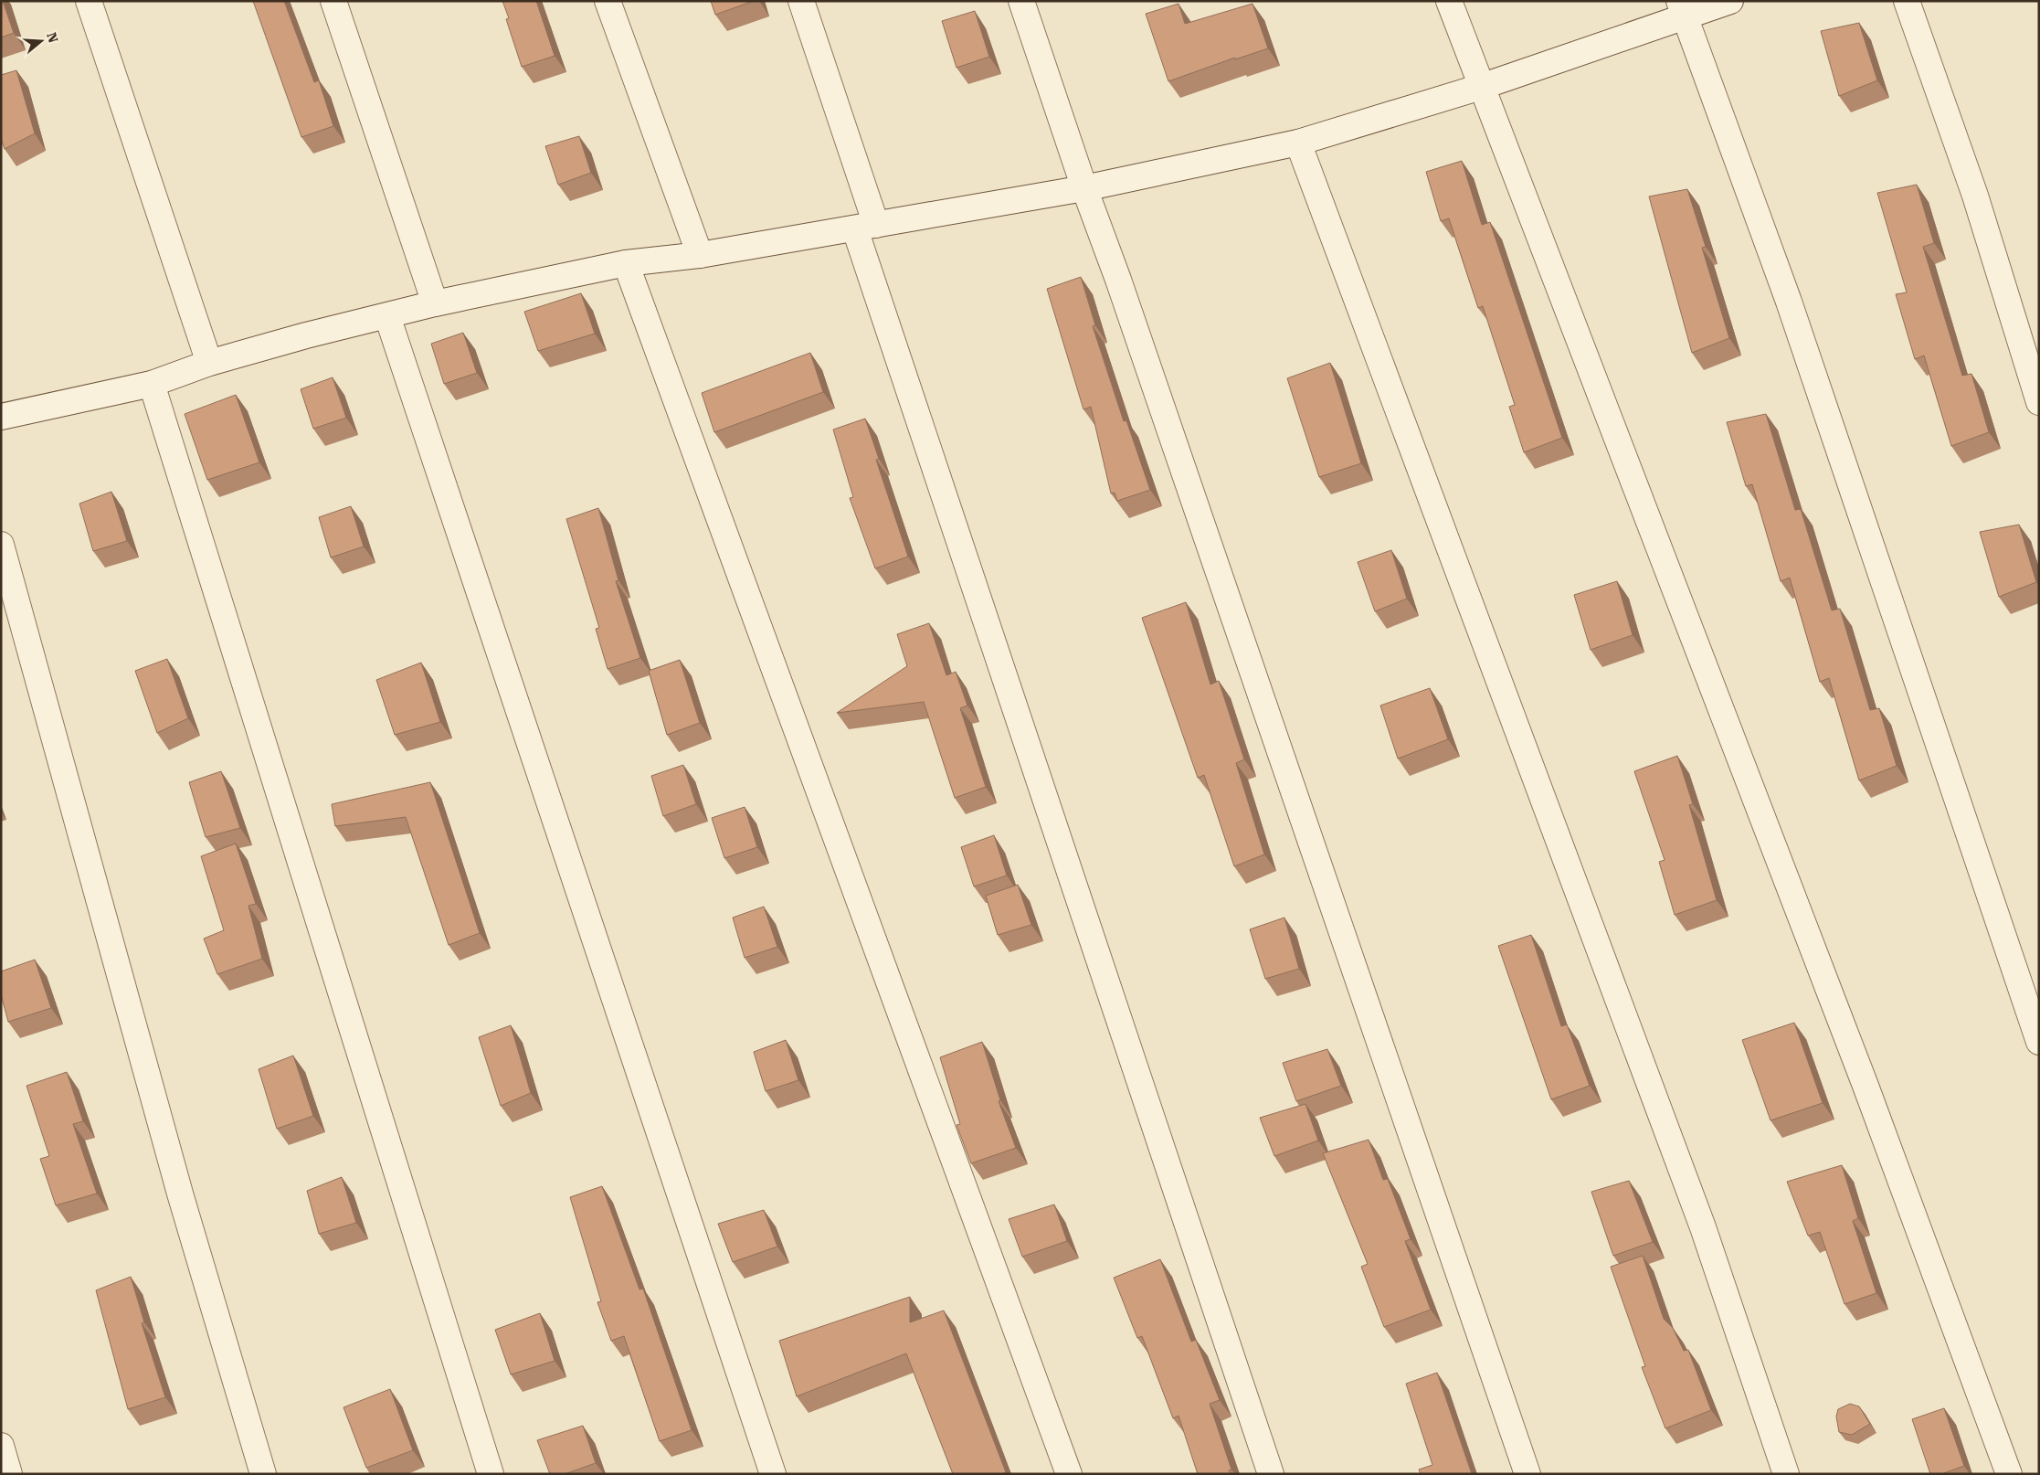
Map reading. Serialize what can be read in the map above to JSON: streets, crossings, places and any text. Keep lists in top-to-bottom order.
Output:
{
  "north": "right"
}
